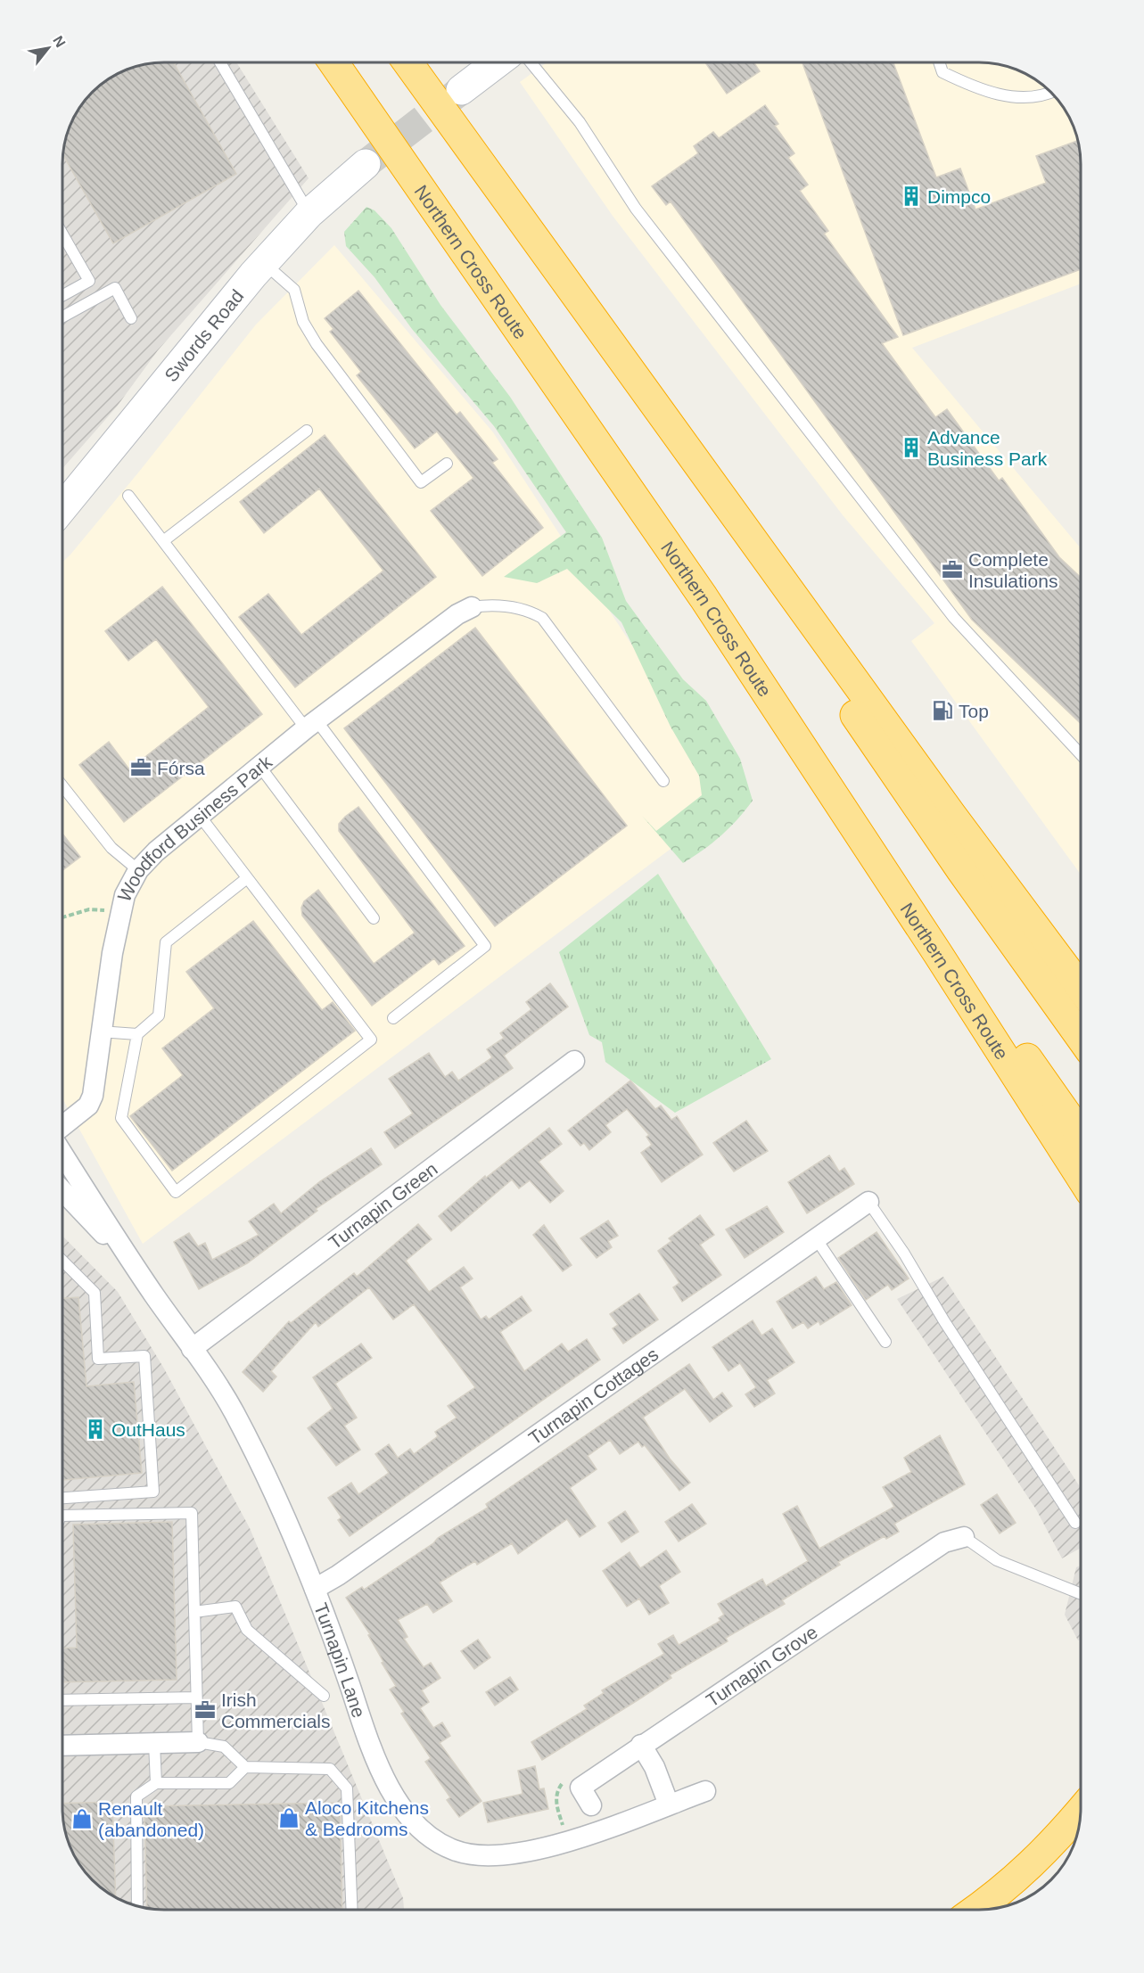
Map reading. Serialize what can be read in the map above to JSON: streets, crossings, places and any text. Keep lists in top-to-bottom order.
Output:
{
  "streets": {
    "highway": ["Northern Cross Route"],
    "main road": ["Swords Road"],
    "street": [
      "Woodford Business Park",
      "Turnapin Green",
      "Turnapin Cottages",
      "Turnapin Lane",
      "Turnapin Grove"
    ]
  },
  "crossings": [
    ["Turnapin Green", "Turnapin Lane"],
    ["Turnapin Cottages", "Turnapin Lane"]
  ],
  "places": {
    "building": ["Dimpco", "Advance Business Park", "OutHaus"],
    "office": ["Complete Insulations", "Fórsa", "Irish Commercials"],
    "fuel station": ["Top"],
    "shop": ["Aloco Kitchens & Bedrooms", "Renault (abandoned)"]
  },
  "north": "top right"
}
